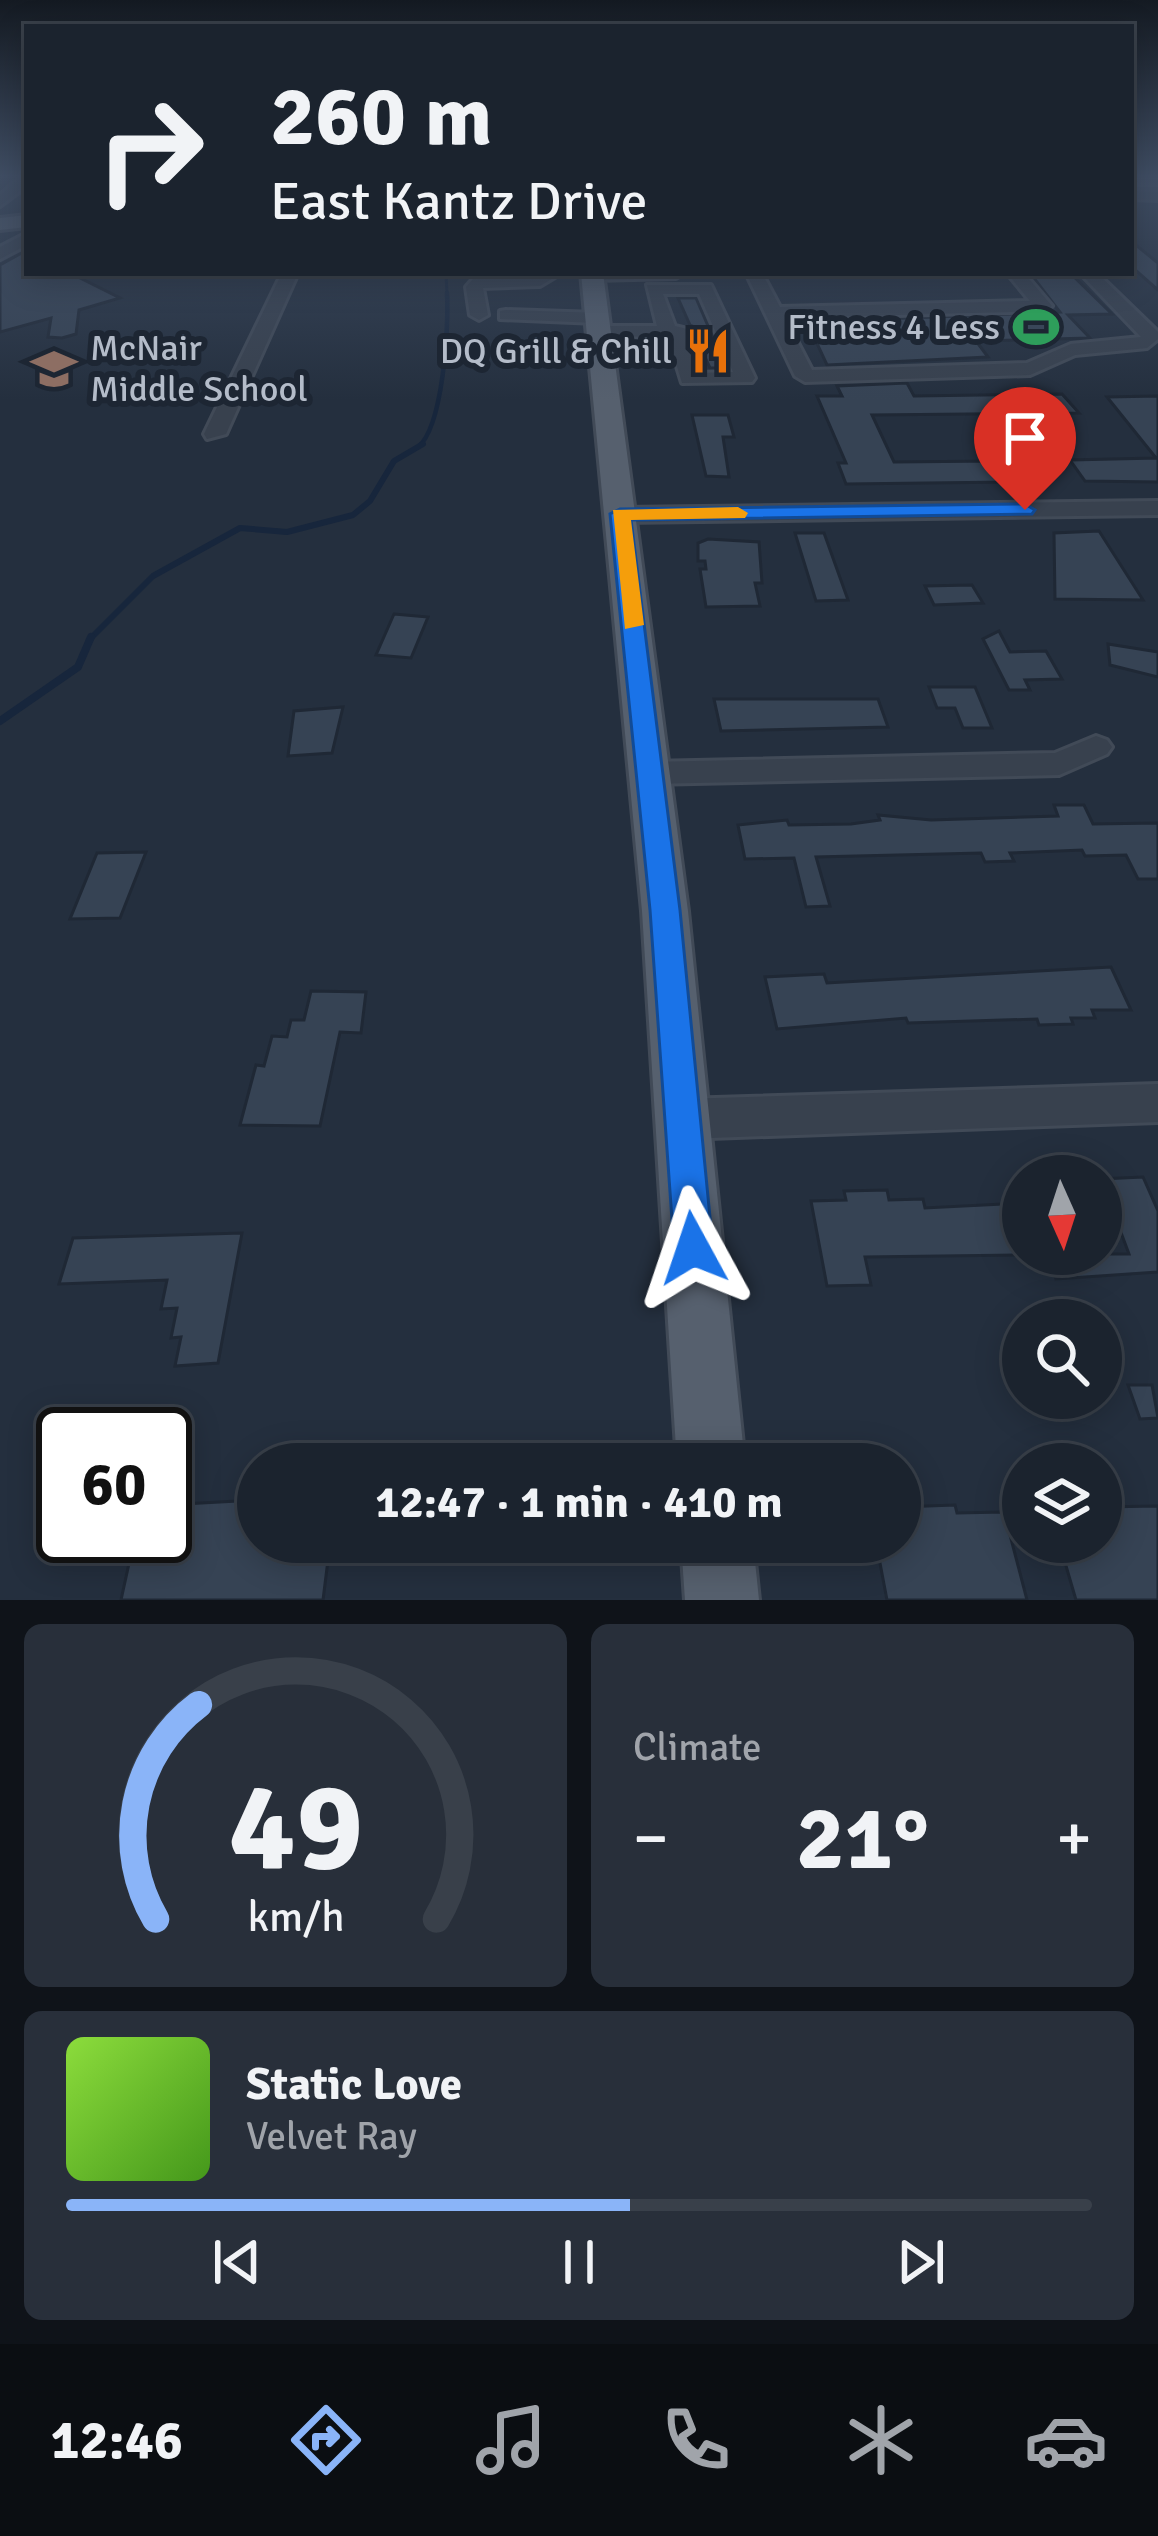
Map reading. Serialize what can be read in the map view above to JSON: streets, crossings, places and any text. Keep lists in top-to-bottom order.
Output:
{
  "places": {
    "sports": ["Fitness 4 Less"],
    "restaurant": ["DQ Grill & Chill"],
    "school or university": ["McNair Middle School"]
  },
  "north": "bottom",
  "page": {
    "turn": ["260 m", "East Kantz Drive"],
    "limit": "60",
    "trip": "12:47 · 1 min · 410 m",
    "tile": "Climate",
    "heat": ["−", "21°", "+"],
    "song": ["Static Love", "Velvet Ray"],
    "tabs": "12:46",
    "gauge": ["49", "km/h"]
  }
}
